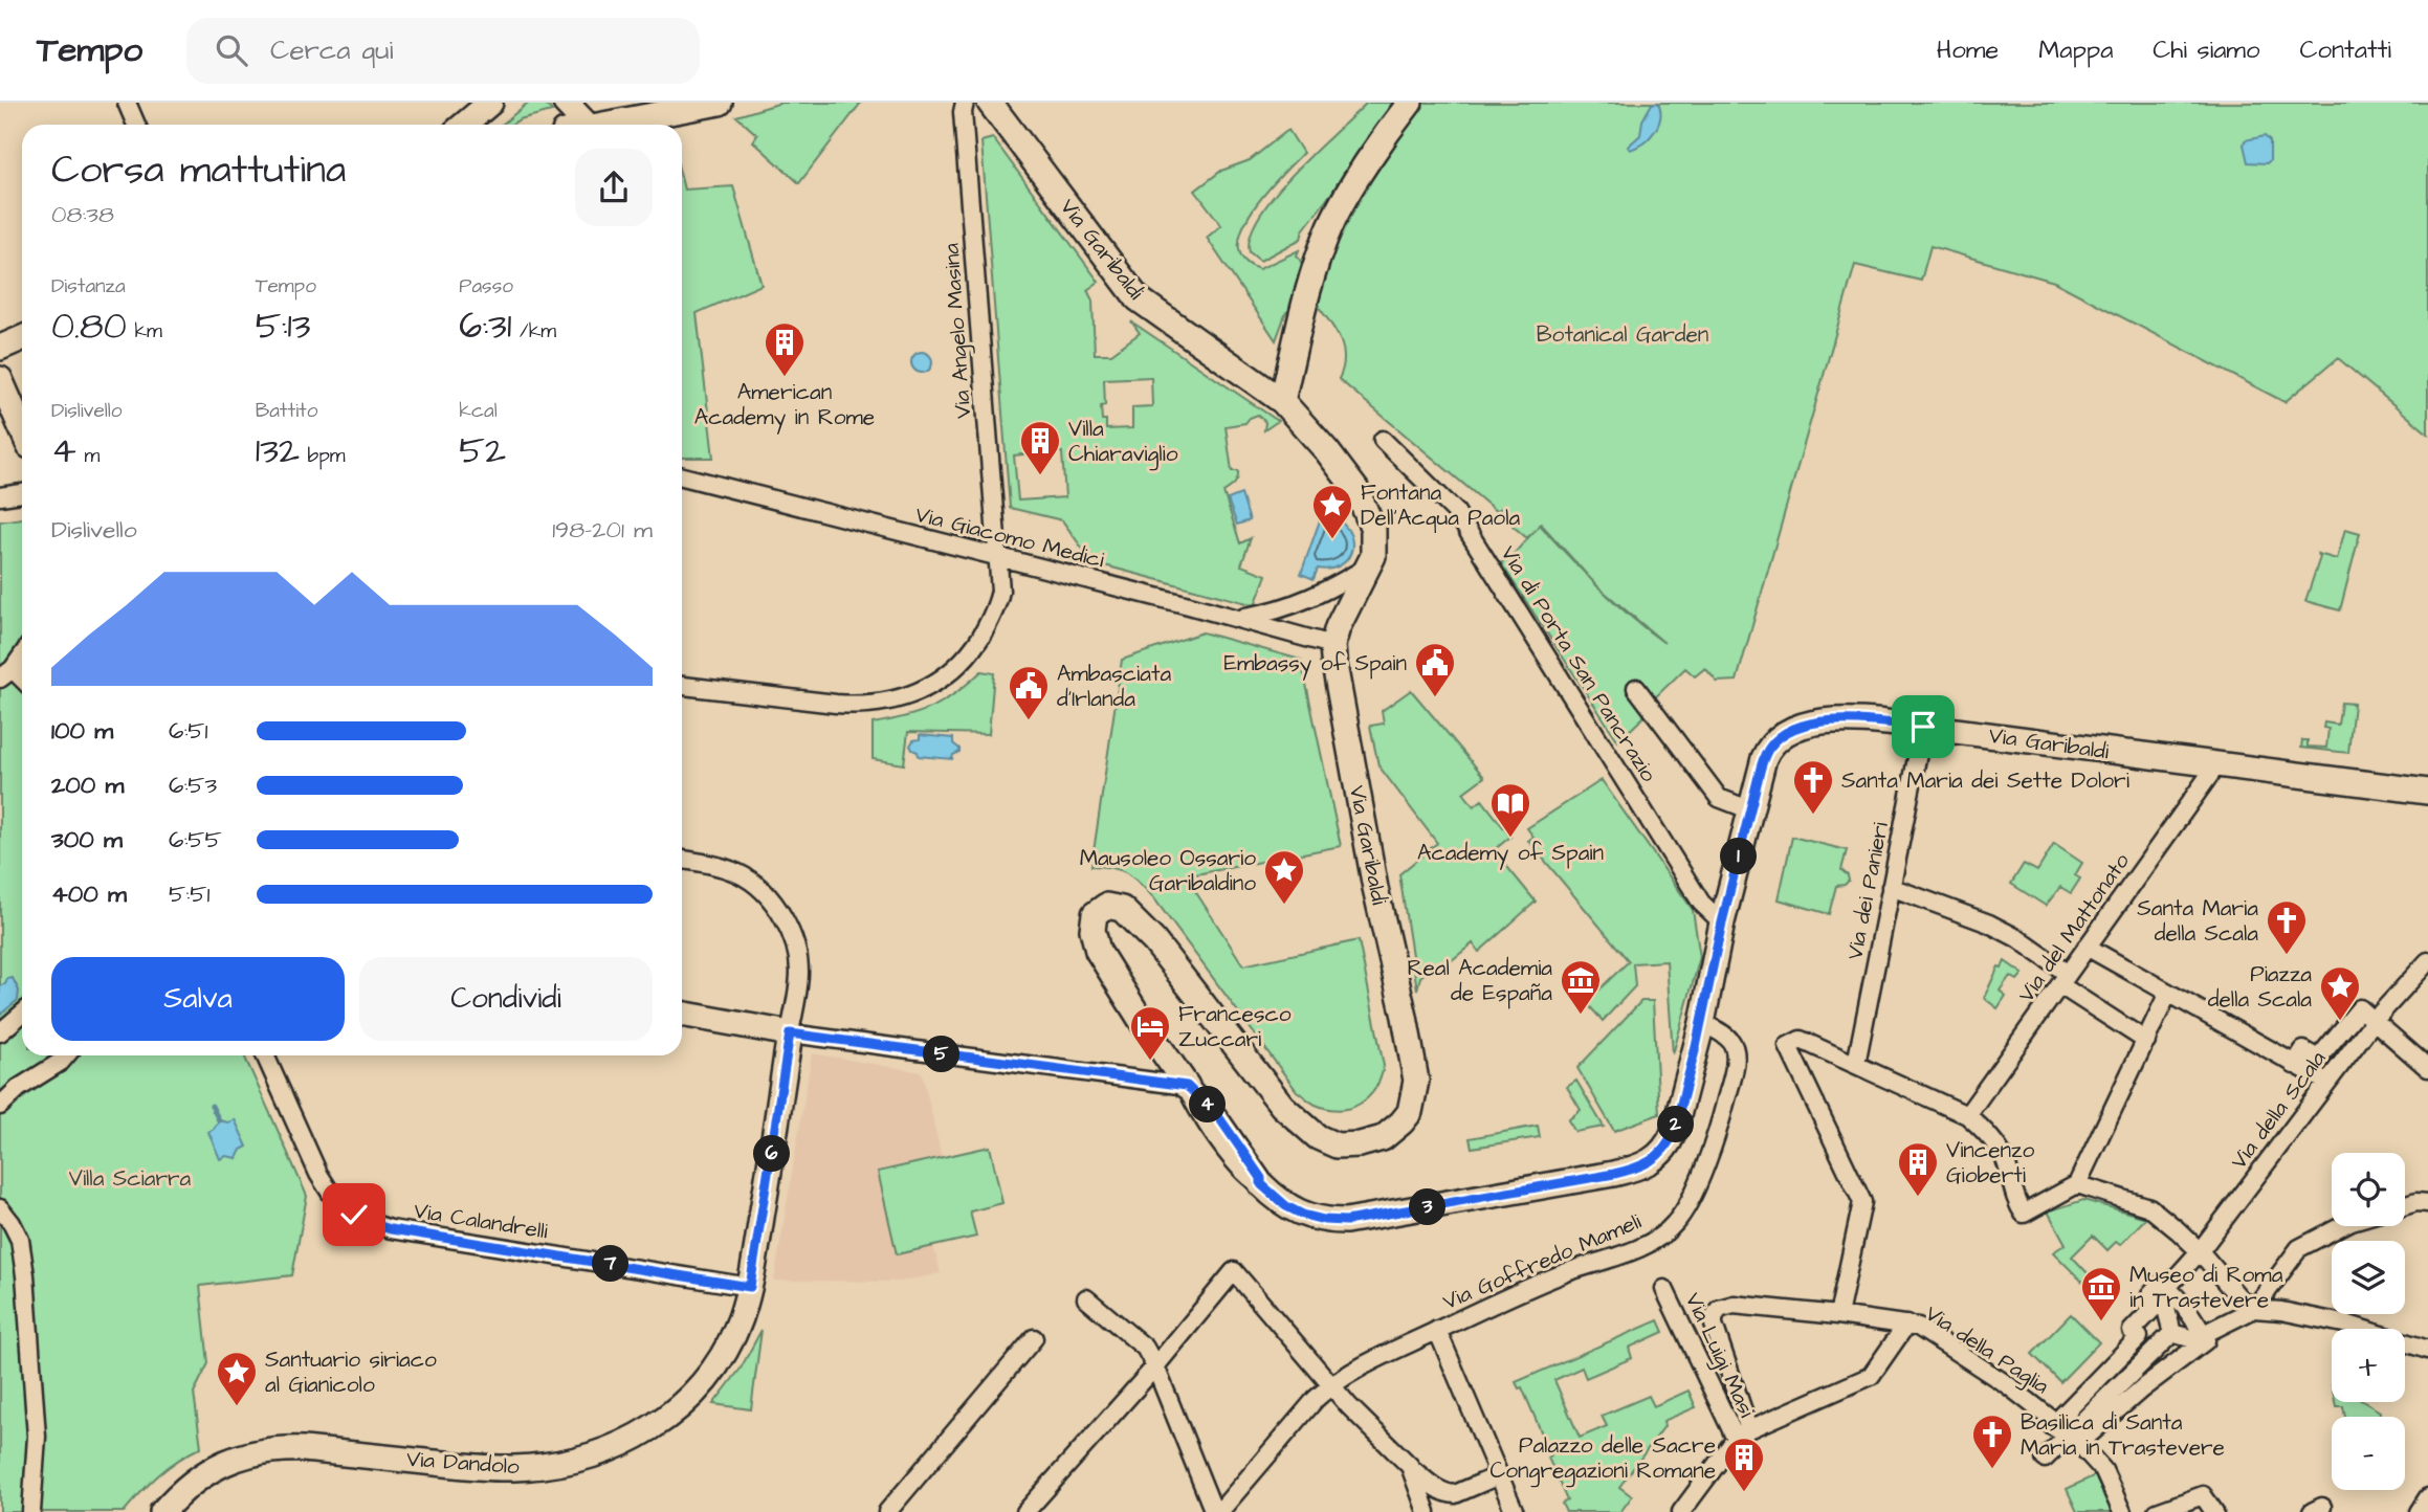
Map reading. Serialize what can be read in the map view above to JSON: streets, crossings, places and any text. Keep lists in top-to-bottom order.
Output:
{
  "streets": {
    "street": [
      "Via Garibaldi",
      "Via Angelo Masina",
      "Via Giacomo Medici",
      "Via di Porta San Pancrazio",
      "Via dei Panieri",
      "Via del Mattonato",
      "Via della Scala",
      "Via Calandrelli",
      "Via Goffredo Mameli",
      "Via della Paglia",
      "Via Luigi Masi",
      "Via Dandolo"
    ]
  },
  "crossings": [
    ["Via Garibaldi", "Via Giacomo Medici"],
    ["Via Garibaldi", "Via di Porta San Pancrazio"],
    ["Via Garibaldi", "Via dei Panieri"],
    ["Via Garibaldi", "Via del Mattonato"],
    ["Via Garibaldi", "Via Goffredo Mameli"],
    ["Via Angelo Masina", "Via Giacomo Medici"],
    ["Via della Scala", "Via della Paglia"],
    ["Via Calandrelli", "Via Dandolo"],
    ["Via della Paglia", "Via Luigi Masi"]
  ],
  "parks": ["Botanical Garden", "Villa Sciarra"],
  "places": {
    "building": [
      "American Academy in Rome",
      "Villa Chiaraviglio",
      "Vincenzo Gioberti",
      "Palazzo delle Sacre Congregazioni Romane"
    ],
    "place": [
      "Fontana Dell'Acqua Paola",
      "Mausoleo Ossario Garibaldino",
      "Piazza della Scala",
      "Santuario siriaco al Gianicolo"
    ],
    "public building": ["Embassy of Spain", "Ambasciata d'Irlanda"],
    "church": ["Santa Maria dei Sette Dolori", "Santa Maria della Scala", "Basilica di Santa Maria in Trastevere"],
    "library": ["Academy of Spain"],
    "museum": ["Real Academia de España", "Museo di Roma in Trastevere"],
    "hotel": ["Francesco Zuccari"]
  },
  "page": {
    "header": "Tempo",
    "search": "Cerca qui",
    "nav": [
      "Home",
      "Mappa",
      "Chi siamo",
      "Contatti"
    ],
    "heading": ["Corsa mattutina", "08:38"],
    "stats": [
      ["Distanza", "0.80 km"],
      ["Tempo", "5:13"],
      ["Passo", "6:31 /km"],
      ["Dislivello", "4 m"],
      ["Battito", "132 bpm"],
      ["kcal", "52"]
    ],
    "chart": ["Dislivello", "198–201 m"],
    "list": [
      {
        "name": "100 m",
        "note": "6:51"
      },
      {
        "name": "200 m",
        "note": "6:53"
      },
      {
        "name": "300 m",
        "note": "6:55"
      },
      {
        "name": "400 m",
        "note": "5:51"
      }
    ],
    "pins": [
      "1",
      "5",
      "4",
      "2",
      "6",
      "3",
      "7"
    ],
    "buttons": ["Salva", "Condividi"],
    "map_buttons": ["+", "−"]
  }
}
